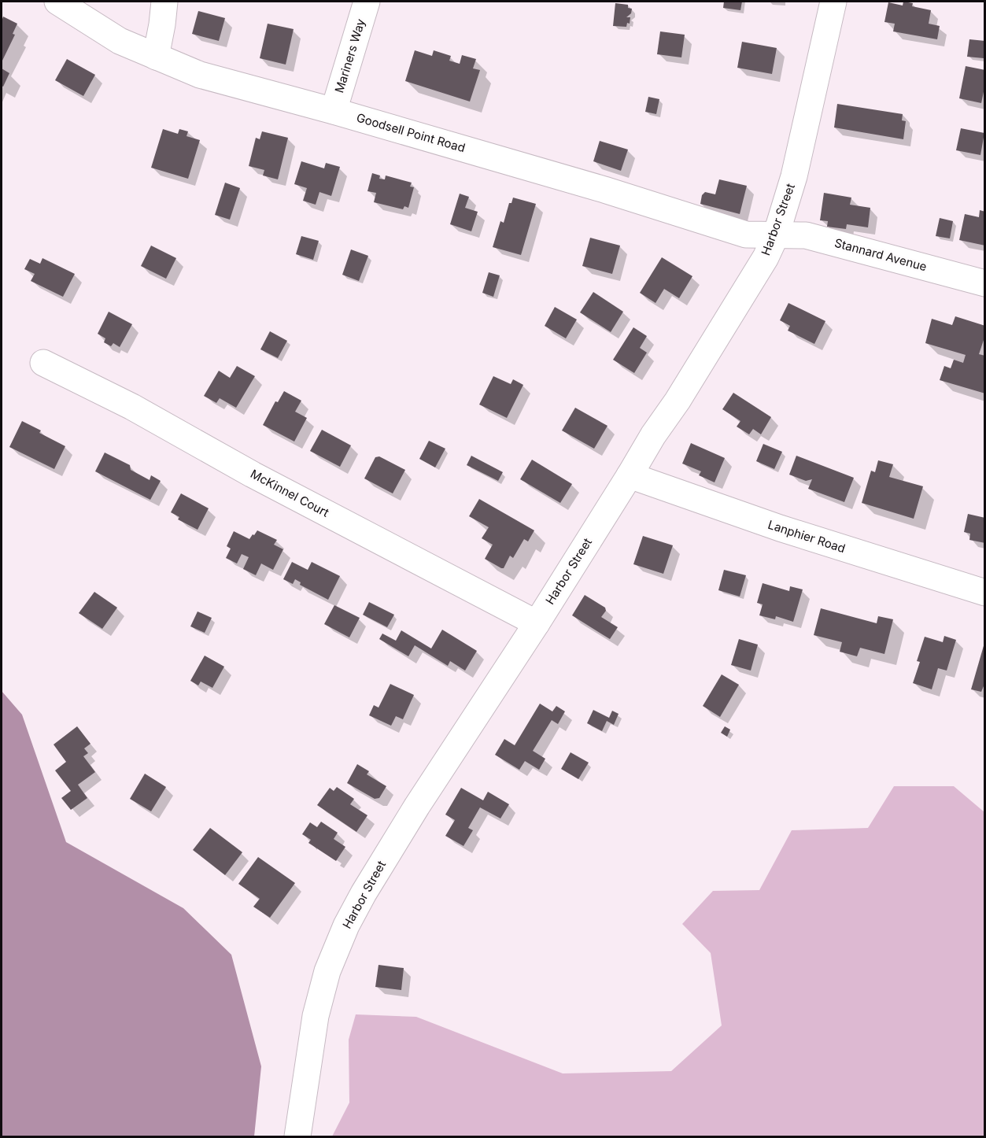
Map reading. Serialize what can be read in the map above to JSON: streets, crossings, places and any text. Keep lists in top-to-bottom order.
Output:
{
  "streets": {
    "street": [
      "Mariners Way",
      "Goodsell Point Road",
      "Harbor Street",
      "Stannard Avenue",
      "McKinnel Court",
      "Lanphier Road"
    ]
  },
  "crossings": [
    ["Mariners Way", "Goodsell Point Road"],
    ["Goodsell Point Road", "Harbor Street"],
    ["Goodsell Point Road", "Stannard Avenue"],
    ["Harbor Street", "Stannard Avenue"],
    ["Harbor Street", "McKinnel Court"],
    ["Harbor Street", "Lanphier Road"]
  ]
}
